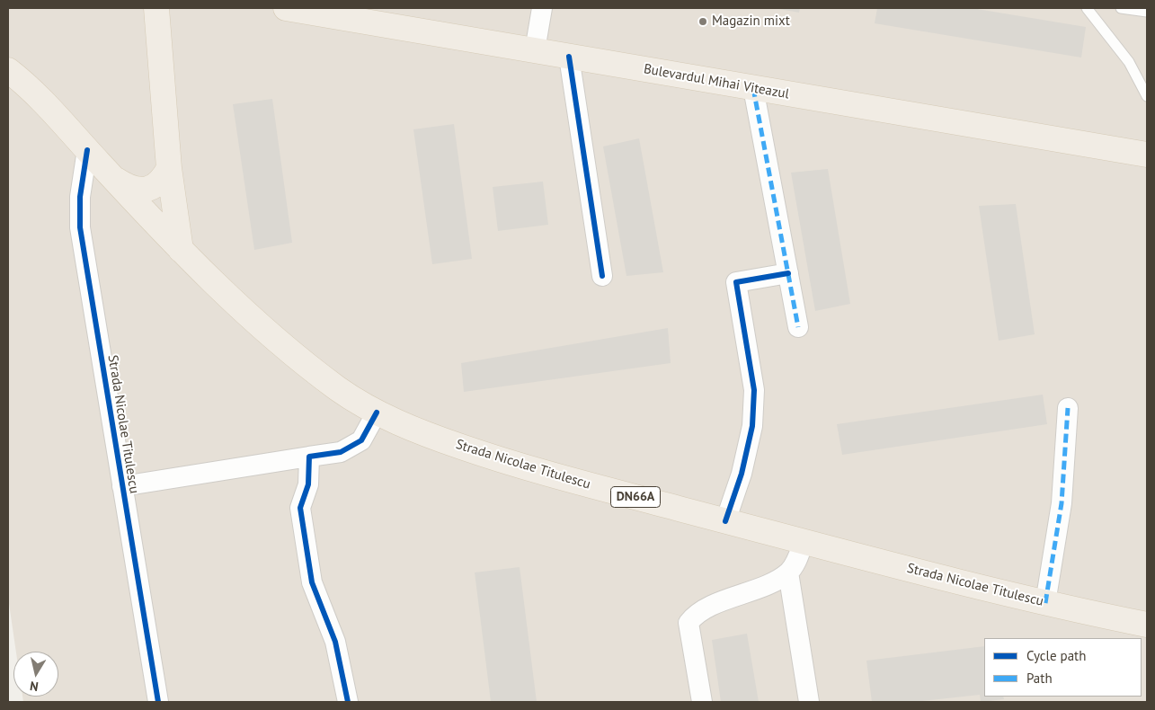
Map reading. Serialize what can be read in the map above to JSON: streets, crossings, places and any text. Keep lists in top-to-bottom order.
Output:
{
  "streets": {
    "main road": ["Bulevardul Mihai Viteazul", "Strada Nicolae Titulescu", "DN66A"]
  },
  "places": ["Magazin mixt"],
  "legend": ["Cycle path", "Path"],
  "north": "bottom"
}
